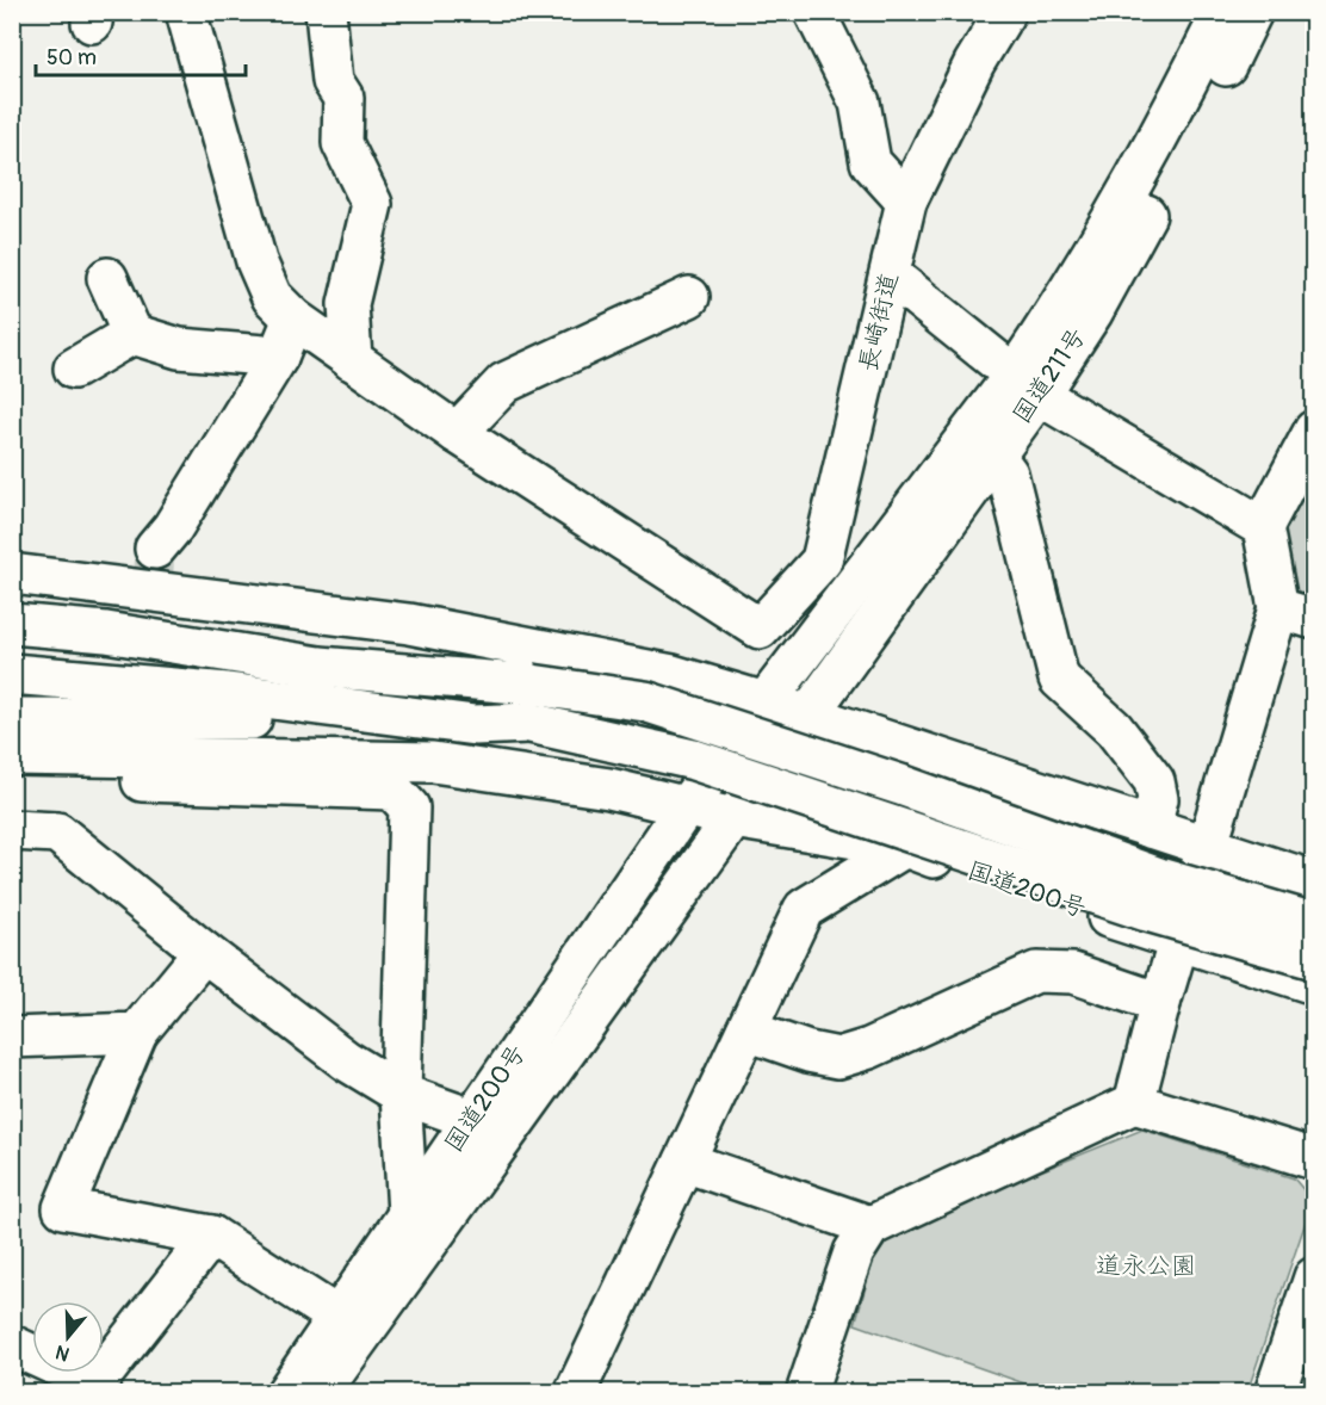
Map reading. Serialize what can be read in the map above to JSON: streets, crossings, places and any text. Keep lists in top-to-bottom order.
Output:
{
  "streets": {
    "main road": ["長崎街道", "国道211号", "国道200号"]
  },
  "crossings": [
    ["国道211号", "国道200号"]
  ],
  "parks": ["道永公園"],
  "scale_bar": "50 m",
  "north": "bottom"
}
